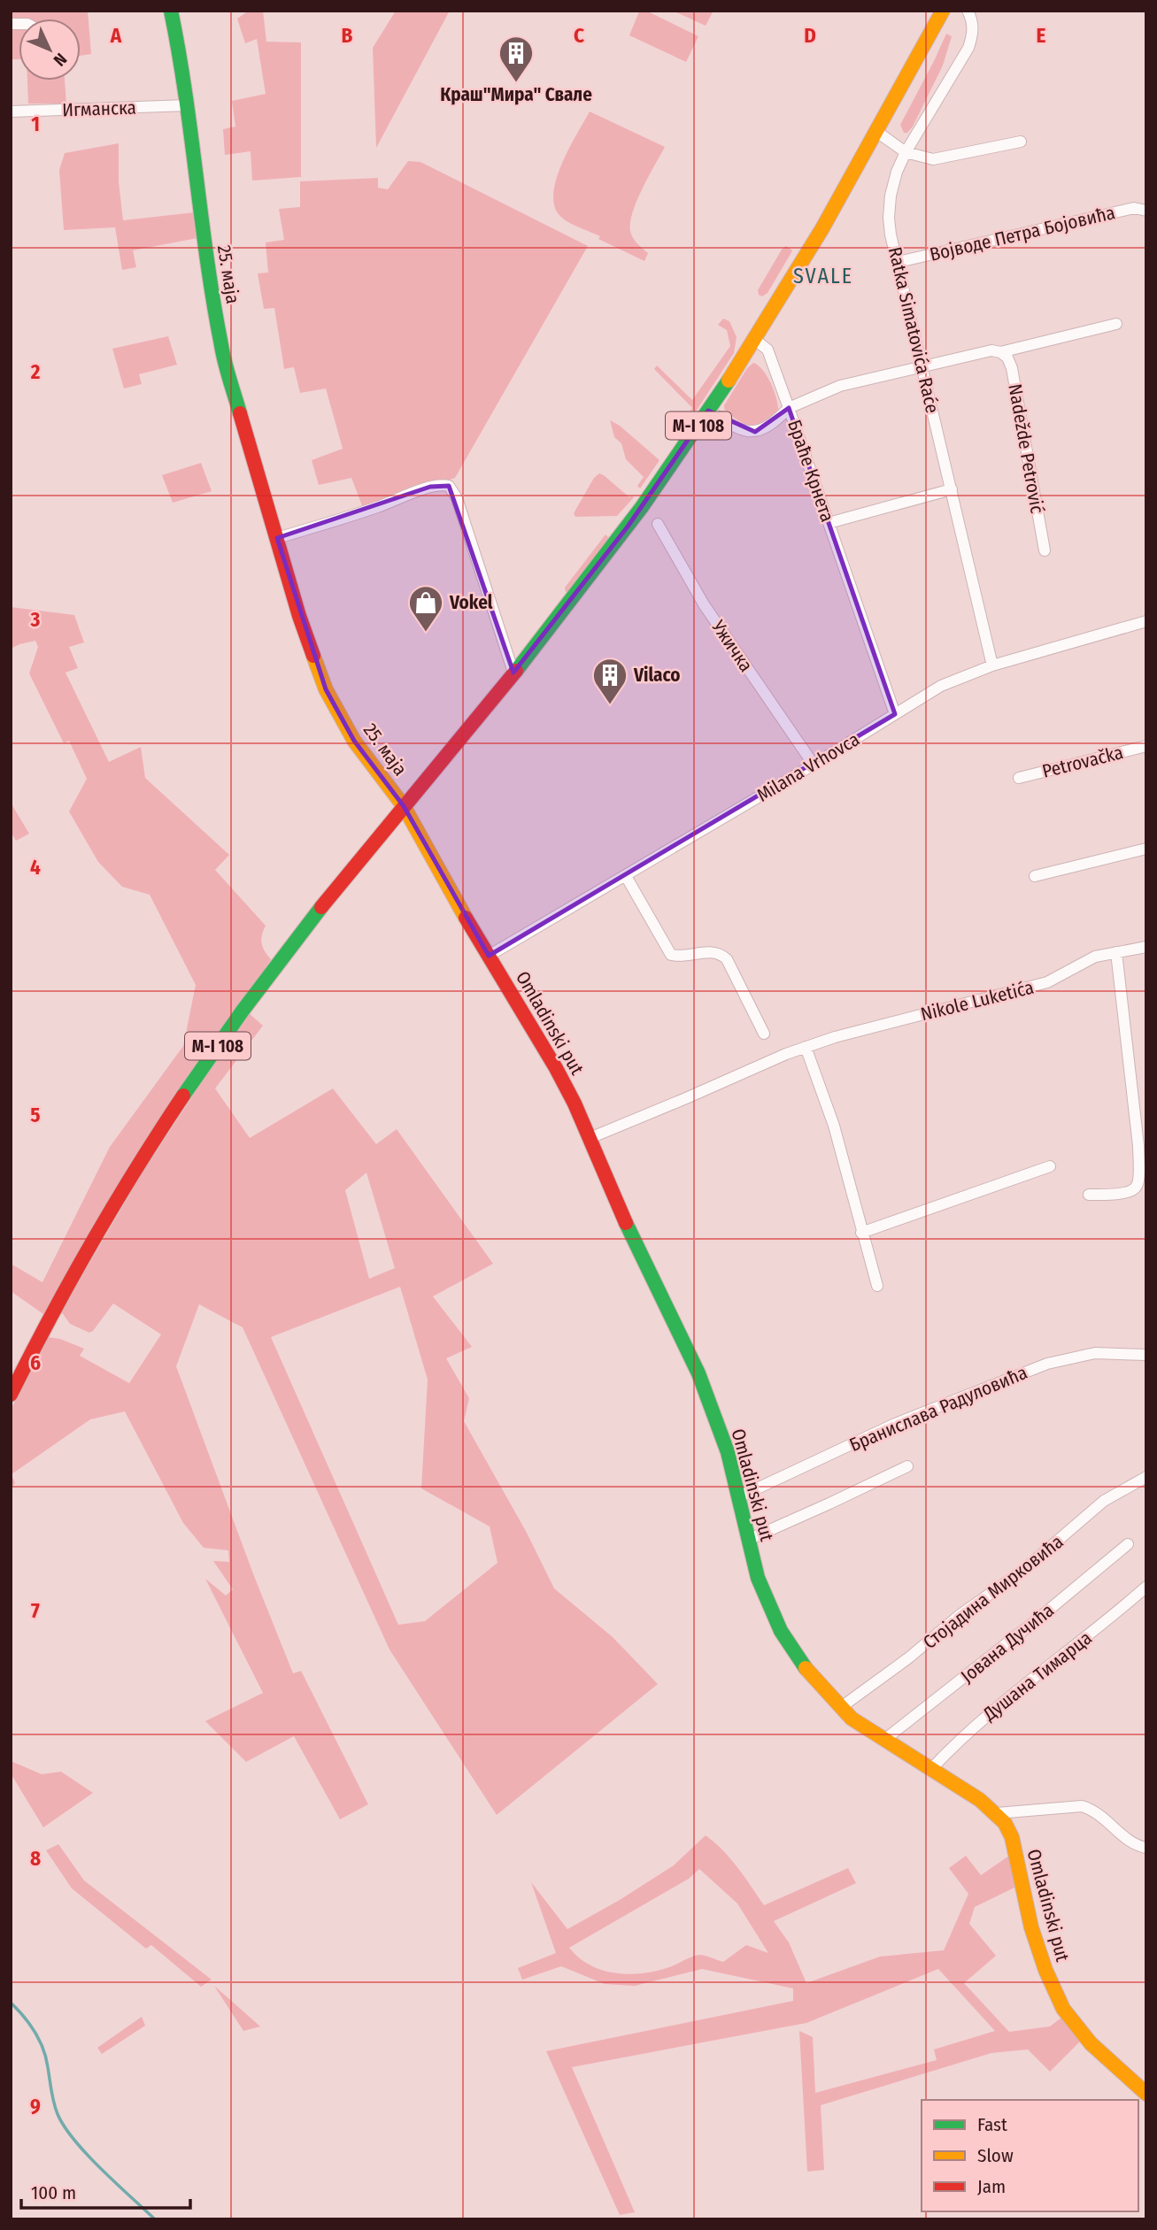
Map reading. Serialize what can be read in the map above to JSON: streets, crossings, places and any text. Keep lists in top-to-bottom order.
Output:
{
  "streets": {
    "street": [
      "Игманска",
      "Војводе Петра Бојовића",
      "25. маја",
      "Ratka Simatovića Raće",
      "M-I 108",
      "Nadežde Petrović",
      "Браће Крнета",
      "Ужичка",
      "Petrovačka",
      "Milana Vrhovca",
      "Nikole Luketića",
      "Omladinski put",
      "Бранислава Радуловића",
      "Стојадина Мирковића",
      "Јована Дучића",
      "Душана Тимарца"
    ]
  },
  "crossings": [
    ["Игманска", "25. маја"],
    ["Војводе Петра Бојовића", "Ratka Simatovića Raće"],
    ["25. маја", "M-I 108"],
    ["25. маја", "Omladinski put"],
    ["Ratka Simatovića Raće", "Браће Крнета"],
    ["Ratka Simatovića Raće", "Milana Vrhovca"],
    ["M-I 108", "Omladinski put"],
    ["Nadežde Petrović", "Браће Крнета"],
    ["Браће Крнета", "Milana Vrhovca"],
    ["Ужичка", "Milana Vrhovca"],
    ["Milana Vrhovca", "Omladinski put"],
    ["Nikole Luketića", "Omladinski put"],
    ["Omladinski put", "Бранислава Радуловића"],
    ["Omladinski put", "Стојадина Мирковића"],
    ["Omladinski put", "Јована Дучића"],
    ["Omladinski put", "Душана Тимарца"]
  ],
  "districts": ["SVALE"],
  "places": {
    "building": ["Краш\"Мира\" Свале", "Vilaco"],
    "shop": ["Vokel"]
  },
  "legend": ["Fast", "Slow", "Jam"],
  "scale_bar": "100 m",
  "north": "bottom right",
  "grid": {
    "columns": [
      "A",
      "B",
      "C",
      "D",
      "E"
    ],
    "rows": [
      "1",
      "2",
      "3",
      "4",
      "5",
      "6",
      "7",
      "8",
      "9"
    ]
  }
}
